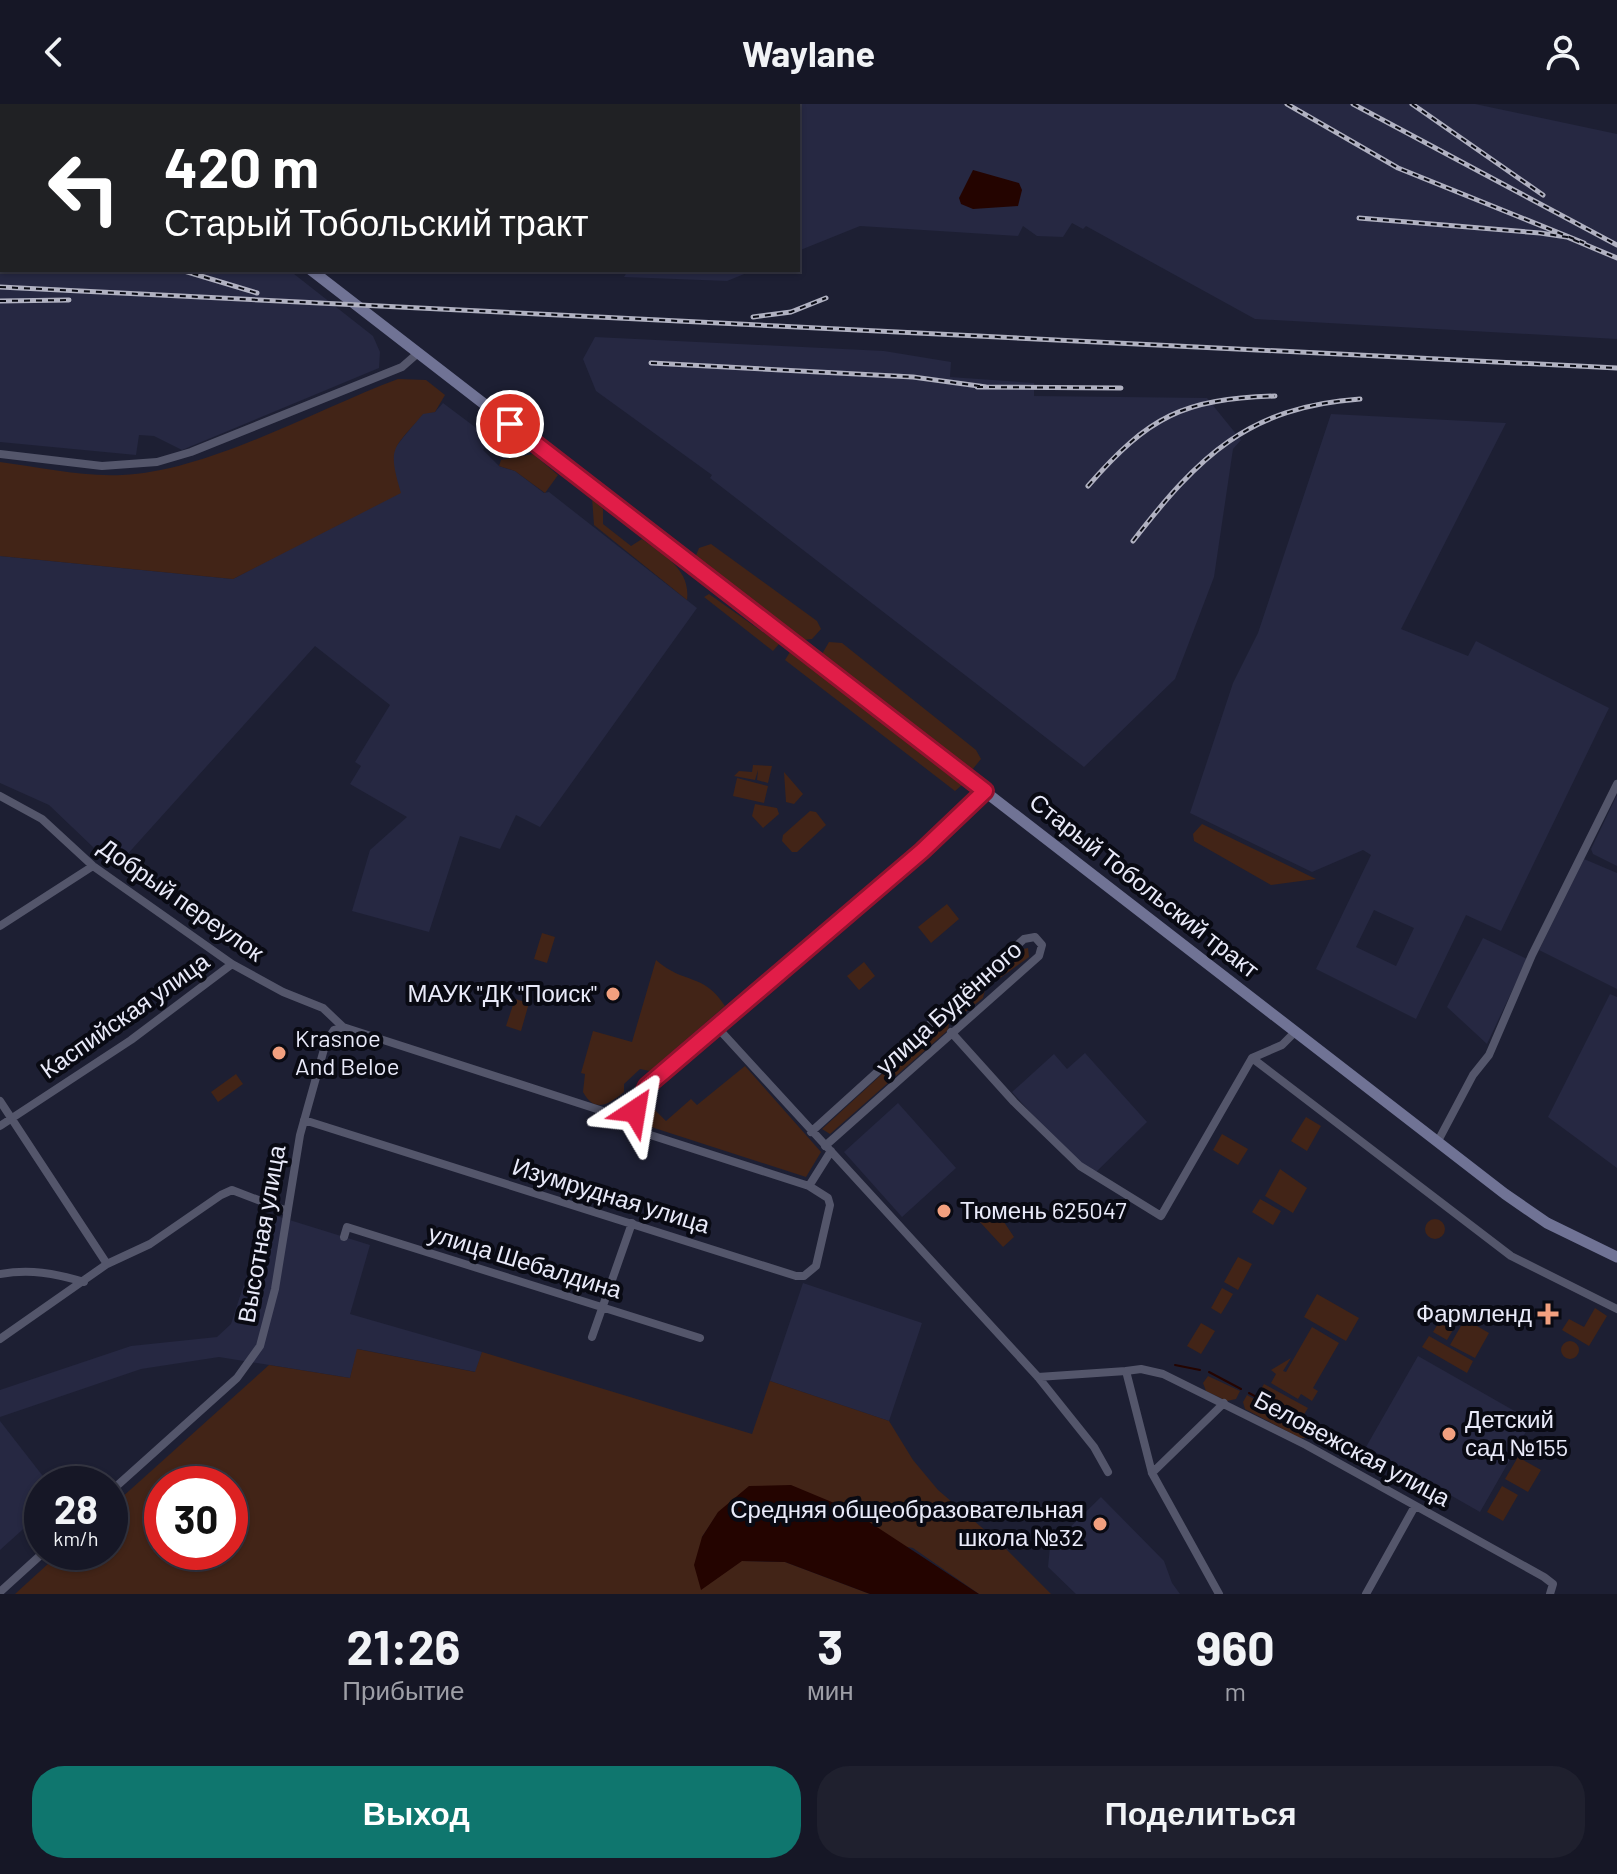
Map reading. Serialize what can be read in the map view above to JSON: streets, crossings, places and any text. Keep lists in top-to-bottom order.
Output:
{
  "streets": {
    "street": [
      "Старый Тобольский тракт",
      "Добрый переулок",
      "улица Будённого",
      "Каспийская улица",
      "Изумрудная улица",
      "Высотная улица",
      "улица Шебалдина",
      "Беловежская улица"
    ]
  },
  "crossings": [
    ["Добрый переулок", "улица Будённого"],
    ["Добрый переулок", "Каспийская улица"],
    ["Добрый переулок", "Изумрудная улица"],
    ["Добрый переулок", "Высотная улица"],
    ["улица Будённого", "Изумрудная улица"],
    ["Изумрудная улица", "Высотная улица"]
  ],
  "places": {
    "other": [
      "МАУК \"ДК \"Поиск\"",
      "Krasnoe And Beloe",
      "Тюмень 625047",
      "Детский сад №155",
      "Средняя общеобразовательная школа №32"
    ],
    "health": ["Фармленд"]
  },
  "page": {
    "header": "Waylane",
    "turn": ["420 m", "Старый Тобольский тракт"],
    "speed": "28 km/h",
    "limit": "30",
    "eta": [
      "21:26",
      "Прибытие",
      "3",
      "мин",
      "960",
      "m"
    ],
    "buttons": ["Выход", "Поделиться"]
  }
}
